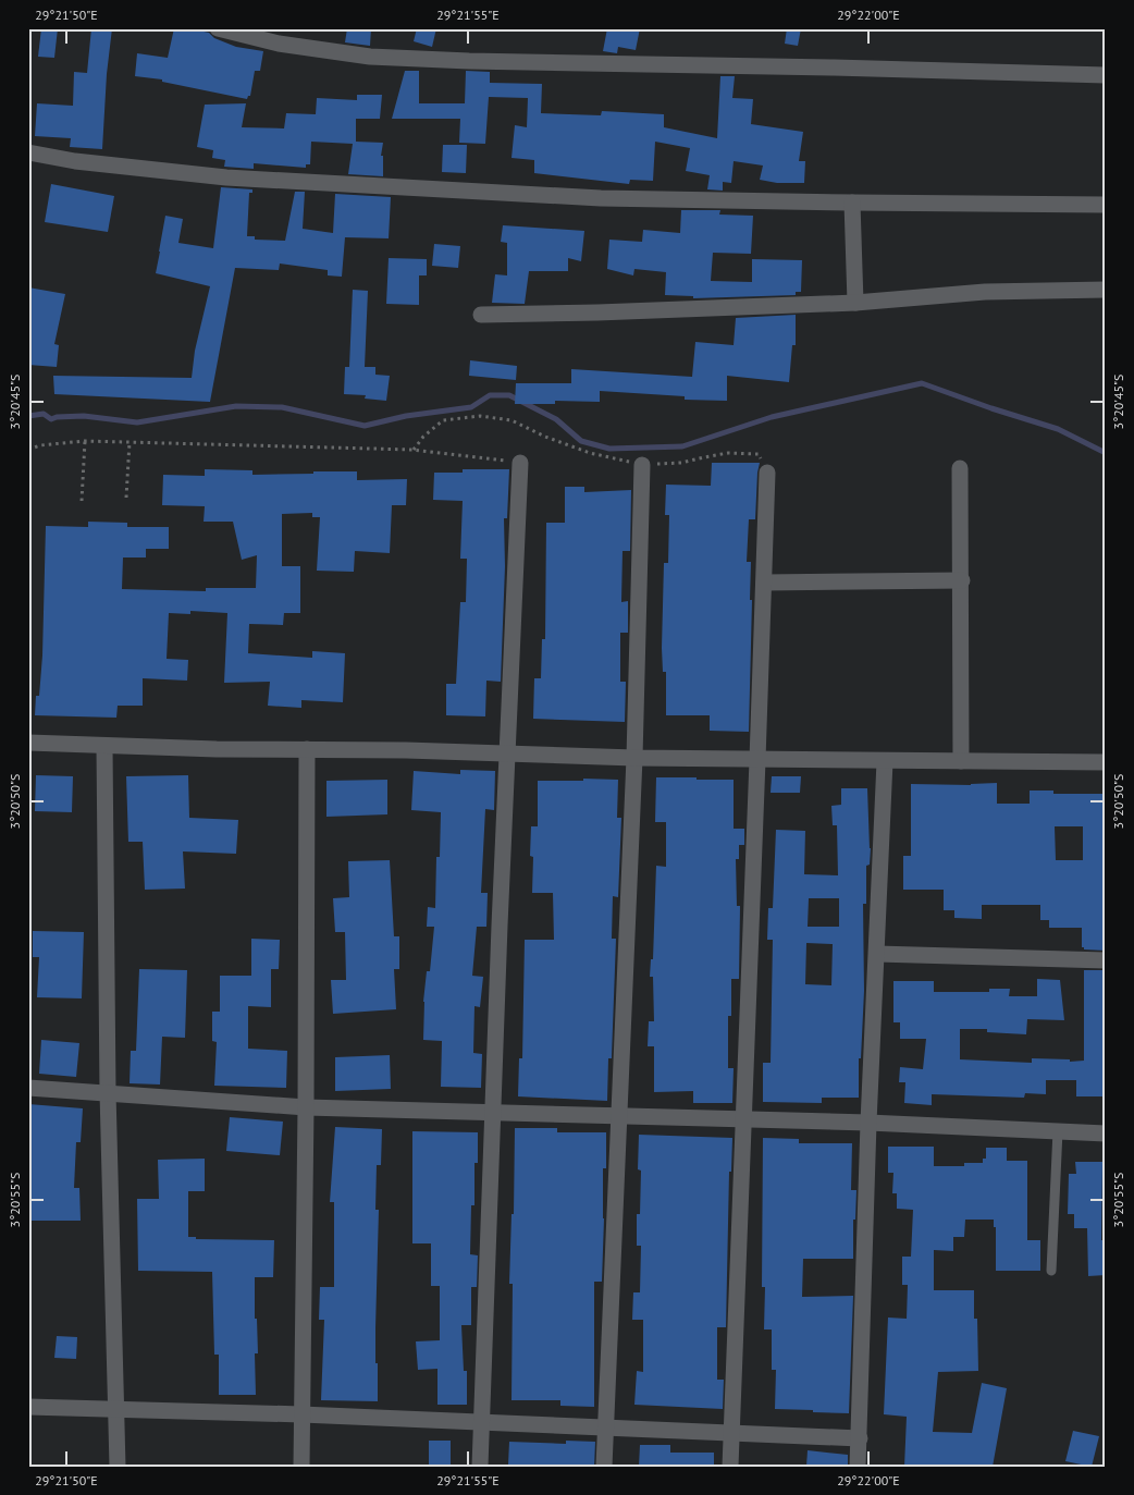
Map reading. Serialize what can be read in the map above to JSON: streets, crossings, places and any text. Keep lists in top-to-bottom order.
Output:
{
  "coordinates": [
    "29°21'50\"E",
    "29°21'55\"E",
    "29°22'00\"E",
    "3°20'45\"S",
    "3°20'50\"S",
    "3°20'55\"S"
  ]
}
